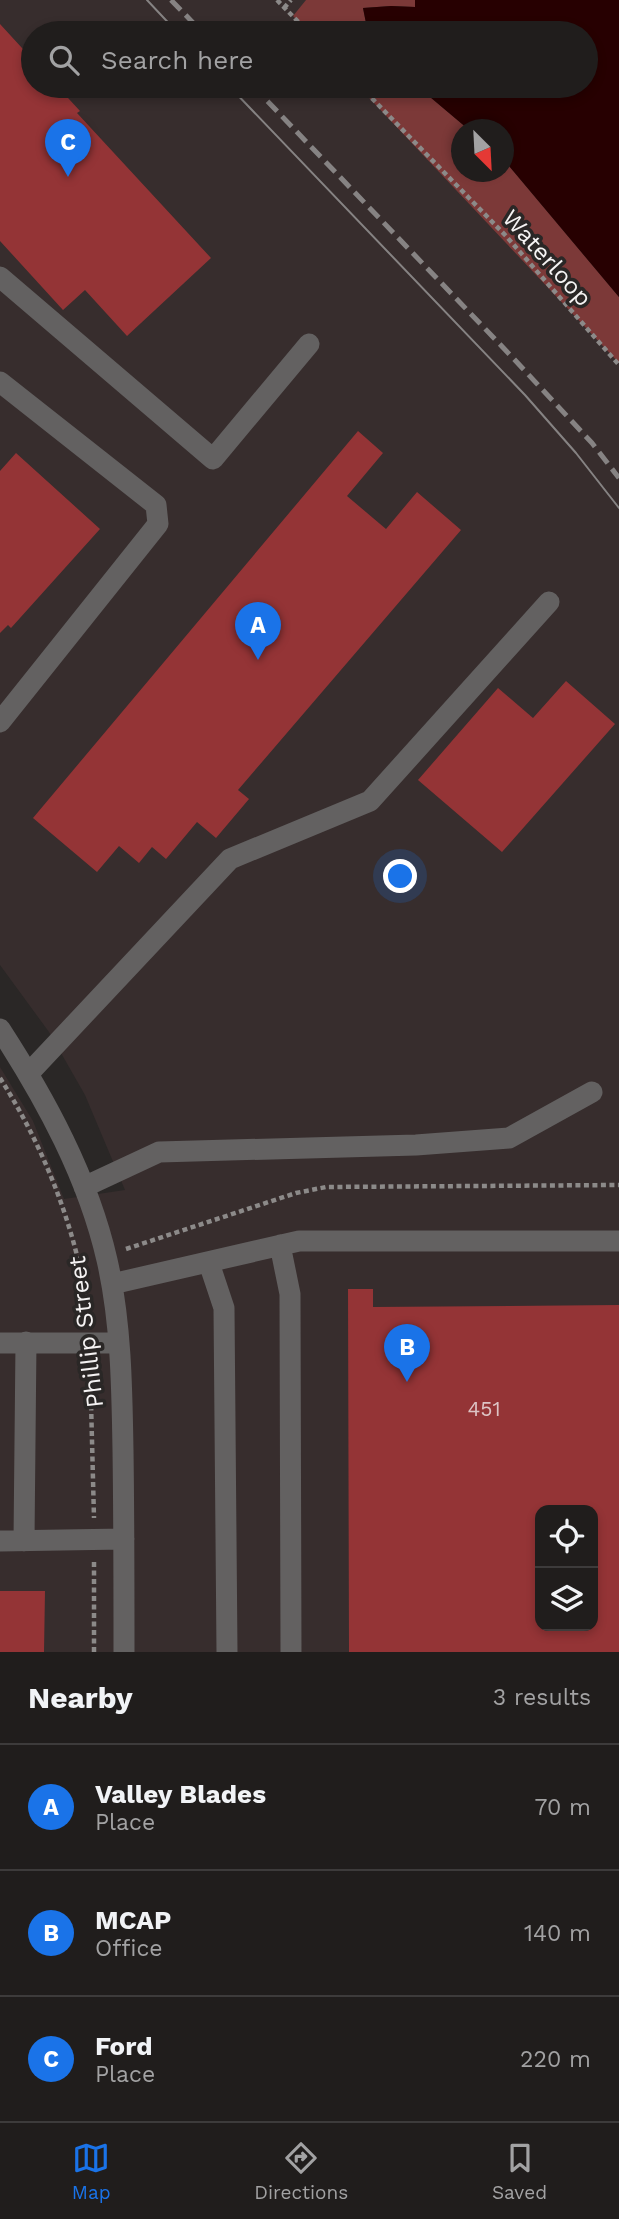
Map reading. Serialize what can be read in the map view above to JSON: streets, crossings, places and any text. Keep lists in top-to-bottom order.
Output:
{
  "streets": {
    "street": ["Phillip Street"],
    "path": ["Waterloop"]
  },
  "house_numbers": ["451"],
  "north": "bottom right",
  "page": {
    "search": "Search here",
    "pins": ["C", "A", "B"],
    "heading": ["Nearby", "3 results"],
    "list": [
      {
        "mark": "A",
        "name": "Valley Blades",
        "note": "Place",
        "value": "70 m"
      },
      {
        "mark": "B",
        "name": "MCAP",
        "note": "Office",
        "value": "140 m"
      },
      {
        "mark": "C",
        "name": "Ford",
        "note": "Place",
        "value": "220 m"
      }
    ],
    "nav": ["Map", "Directions", "Saved"]
  }
}
